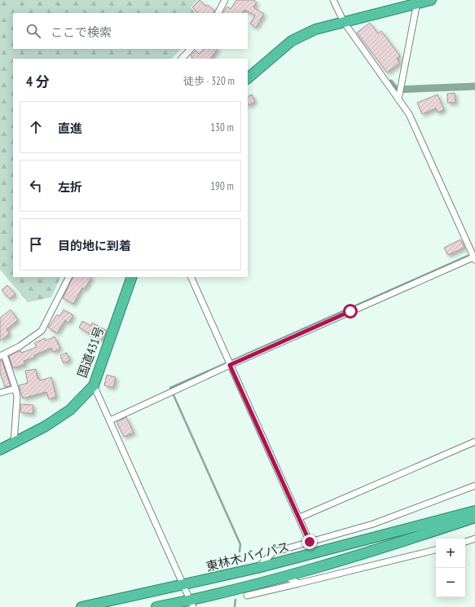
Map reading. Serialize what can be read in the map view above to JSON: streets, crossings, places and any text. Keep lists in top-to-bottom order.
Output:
{
  "streets": {
    "highway": ["国道431号", "東林木バイパス"]
  },
  "page": {
    "search": "ここで検索",
    "heading": ["4 分", "徒歩 · 320 m"],
    "list": [
      ["直進", "130 m"],
      ["左折", "190 m"],
      "目的地に到着"
    ],
    "map_buttons": ["+", "−"]
  }
}
